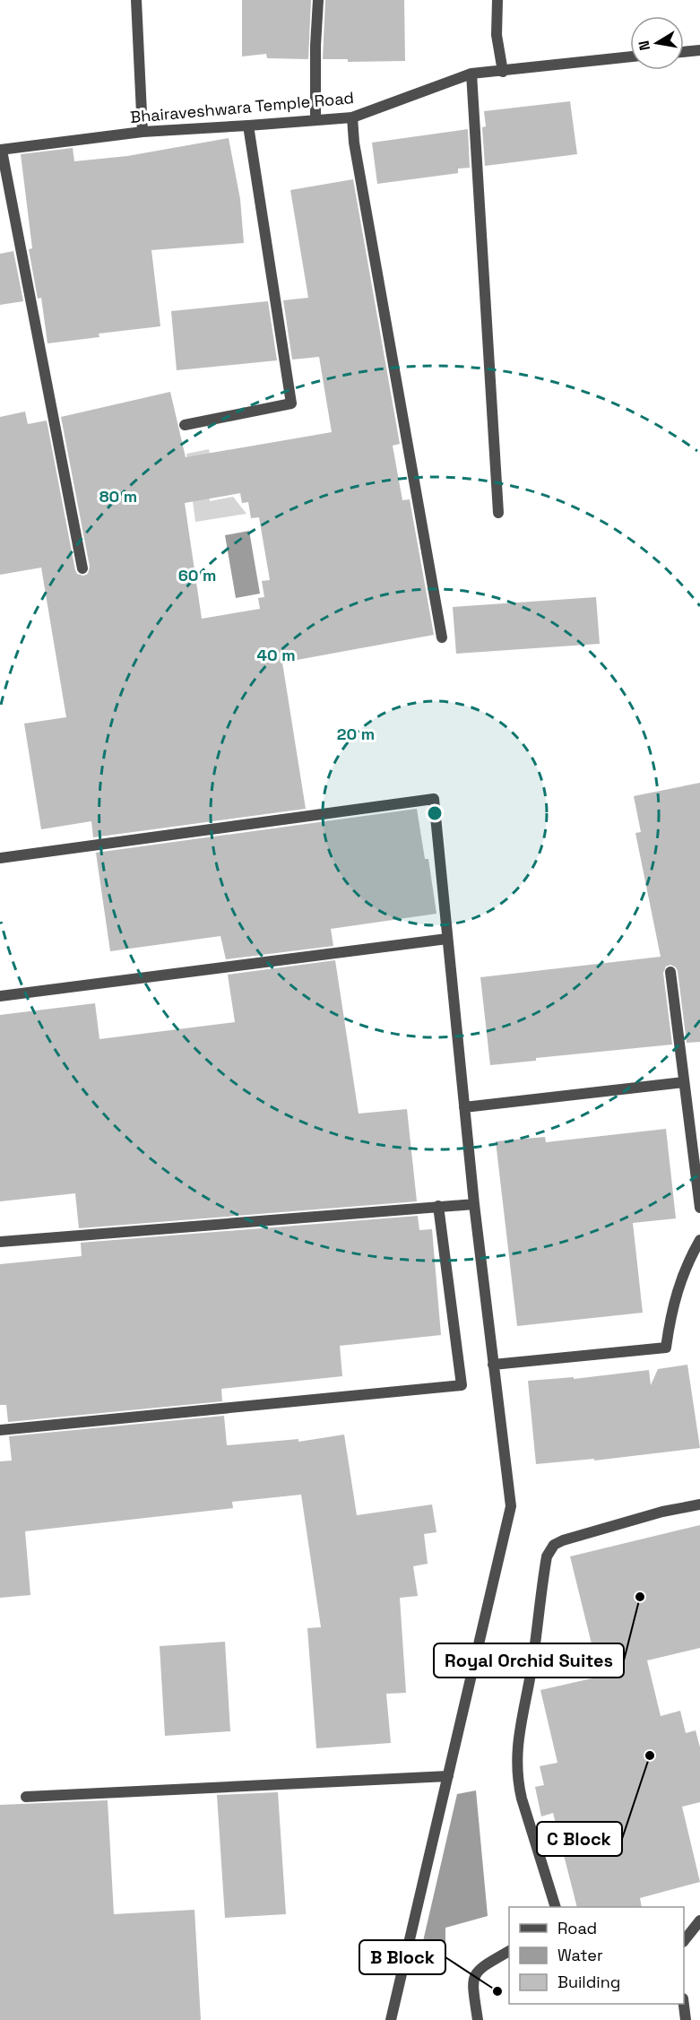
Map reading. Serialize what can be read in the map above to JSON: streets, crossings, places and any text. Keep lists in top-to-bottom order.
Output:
{
  "streets": {
    "street": ["Bhairaveshwara Temple Road"]
  },
  "places": ["Royal Orchid Suites", "C Block", "B Block"],
  "legend": ["Road", "Water", "Building"],
  "north": "left",
  "rings": [
    "80 m",
    "60 m",
    "40 m",
    "20 m"
  ]
}
